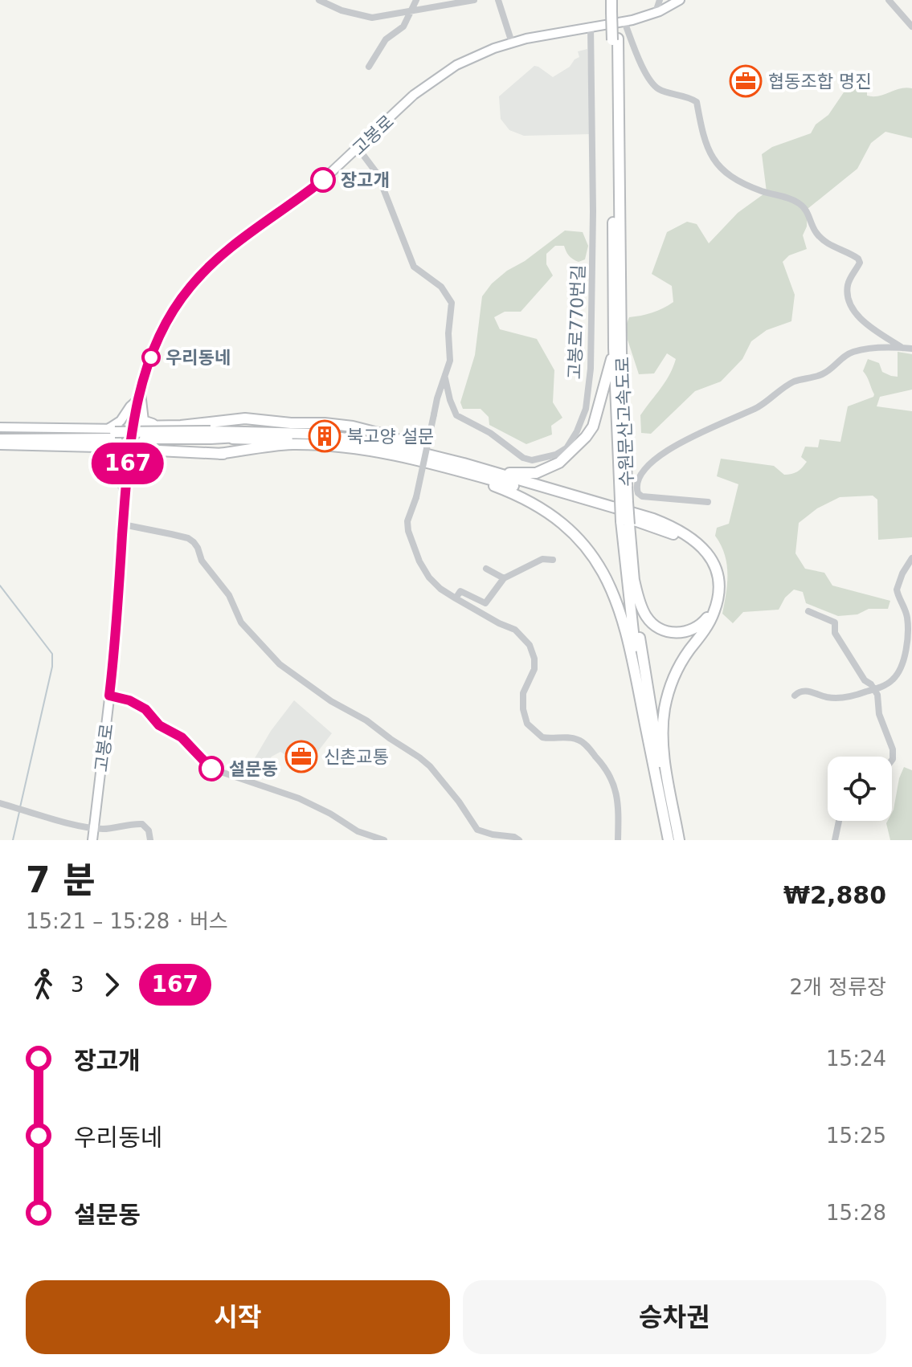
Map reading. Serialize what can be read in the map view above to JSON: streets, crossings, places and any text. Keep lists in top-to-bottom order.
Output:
{
  "streets": {
    "highway": ["수원문산고속도로"],
    "main road": ["고봉로"],
    "street": ["고봉로770번길"]
  },
  "crossings": [
    ["고봉로", "고봉로770번길"]
  ],
  "places": {
    "office": ["협동조합 명진", "신촌교통"],
    "other": ["장고개", "우리동네", "설문동"],
    "building": ["북고양 설문"]
  },
  "lines": ["bus line 167"],
  "page": {
    "on_map": "167",
    "heading": ["7 분", "15:21 – 15:28 · 버스", "₩2,880"],
    "legs": ["3", "167", "2개 정류장"],
    "list": [
      {
        "name": "장고개",
        "value": "15:24"
      },
      {
        "name": "우리동네",
        "value": "15:25"
      },
      {
        "name": "설문동",
        "value": "15:28"
      }
    ],
    "buttons": ["시작", "승차권"]
  }
}
